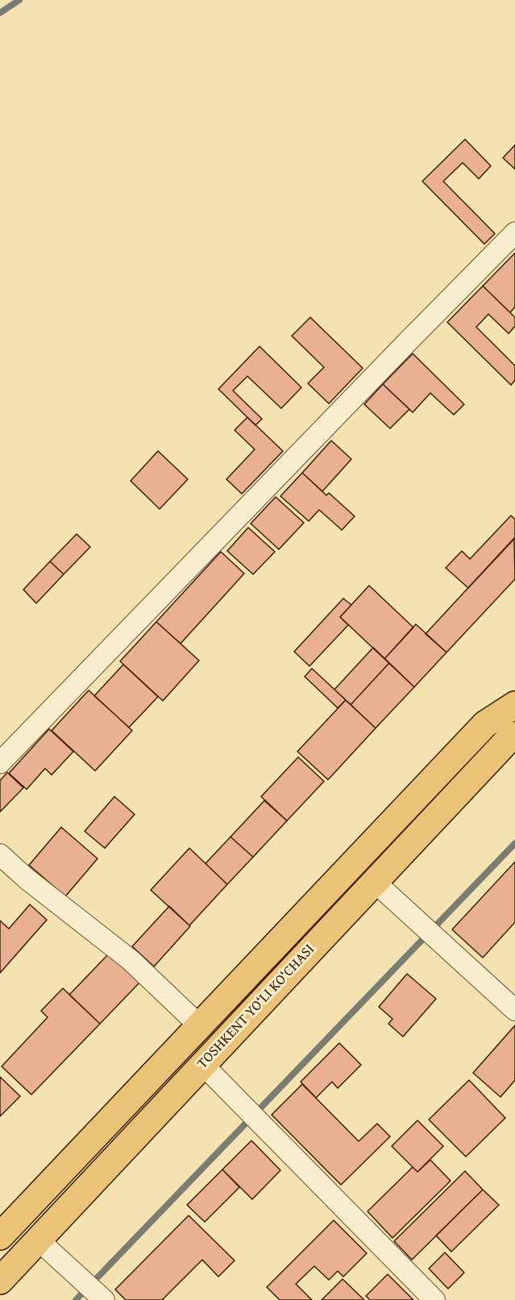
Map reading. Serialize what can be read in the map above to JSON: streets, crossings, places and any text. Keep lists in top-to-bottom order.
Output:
{
  "streets": {
    "highway": ["TOSHKENT YO‘LI KO‘CHASI"]
  }
}
